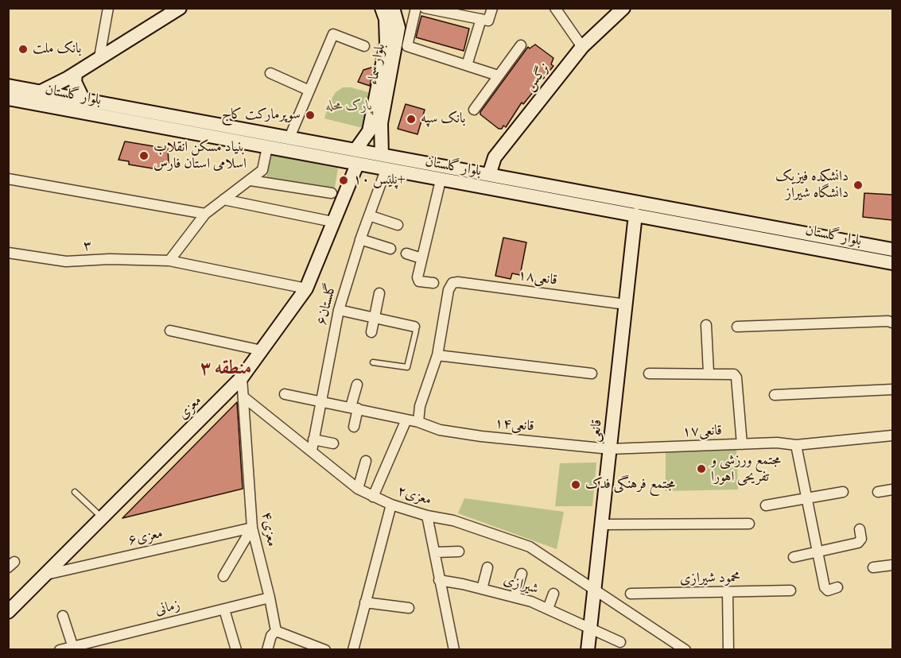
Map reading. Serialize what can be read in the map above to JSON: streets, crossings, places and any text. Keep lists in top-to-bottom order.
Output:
{
  "streets": {
    "main road": [
      "بلوار سماء",
      "نرگس",
      "بلوار گلستان",
      "معزی",
      "قانعی"
    ],
    "street": [
      "۳",
      "۱۸قانعی",
      "گلستان۶",
      "۱۴قانعی",
      "۱۷قانعی",
      "۲معزی",
      "۴معزی",
      "۶معزی",
      "محمود شیرازی",
      "شیرازی",
      "زمانی"
    ]
  },
  "crossings": [
    ["بلوار سماء", "بلوار گلستان"],
    ["نرگس", "بلوار گلستان"],
    ["بلوار گلستان", "گلستان۶"],
    ["بلوار گلستان", "معزی"],
    ["بلوار گلستان", "قانعی"],
    ["۳", "معزی"],
    ["۱۸قانعی", "قانعی"],
    ["گلستان۶", "۱۴قانعی"],
    ["گلستان۶", "۲معزی"],
    ["معزی", "۴معزی"],
    ["معزی", "۶معزی"],
    ["۱۴قانعی", "قانعی"],
    ["۱۴قانعی", "۱۷قانعی"],
    ["قانعی", "۱۷قانعی"],
    ["قانعی", "۲معزی"],
    ["قانعی", "شیرازی"],
    ["۲معزی", "۴معزی"],
    ["۴معزی", "۶معزی"],
    ["۴معزی", "زمانی"]
  ],
  "districts": ["منطقه ۳"],
  "parks": ["پارک محله"],
  "places": [
    "بانک ملت",
    "سوپرمارکت کاج",
    "بانک سپه",
    "بنیاد مسکن انقلاب اسلامی استان فارس",
    "پلیس ۱۰+",
    "دانشکده فیزیک دانشگاه شیراز",
    "مجتمع ورزشی و تفریحی اهورا",
    "مجتمع فرهنگی فدک"
  ]
}
